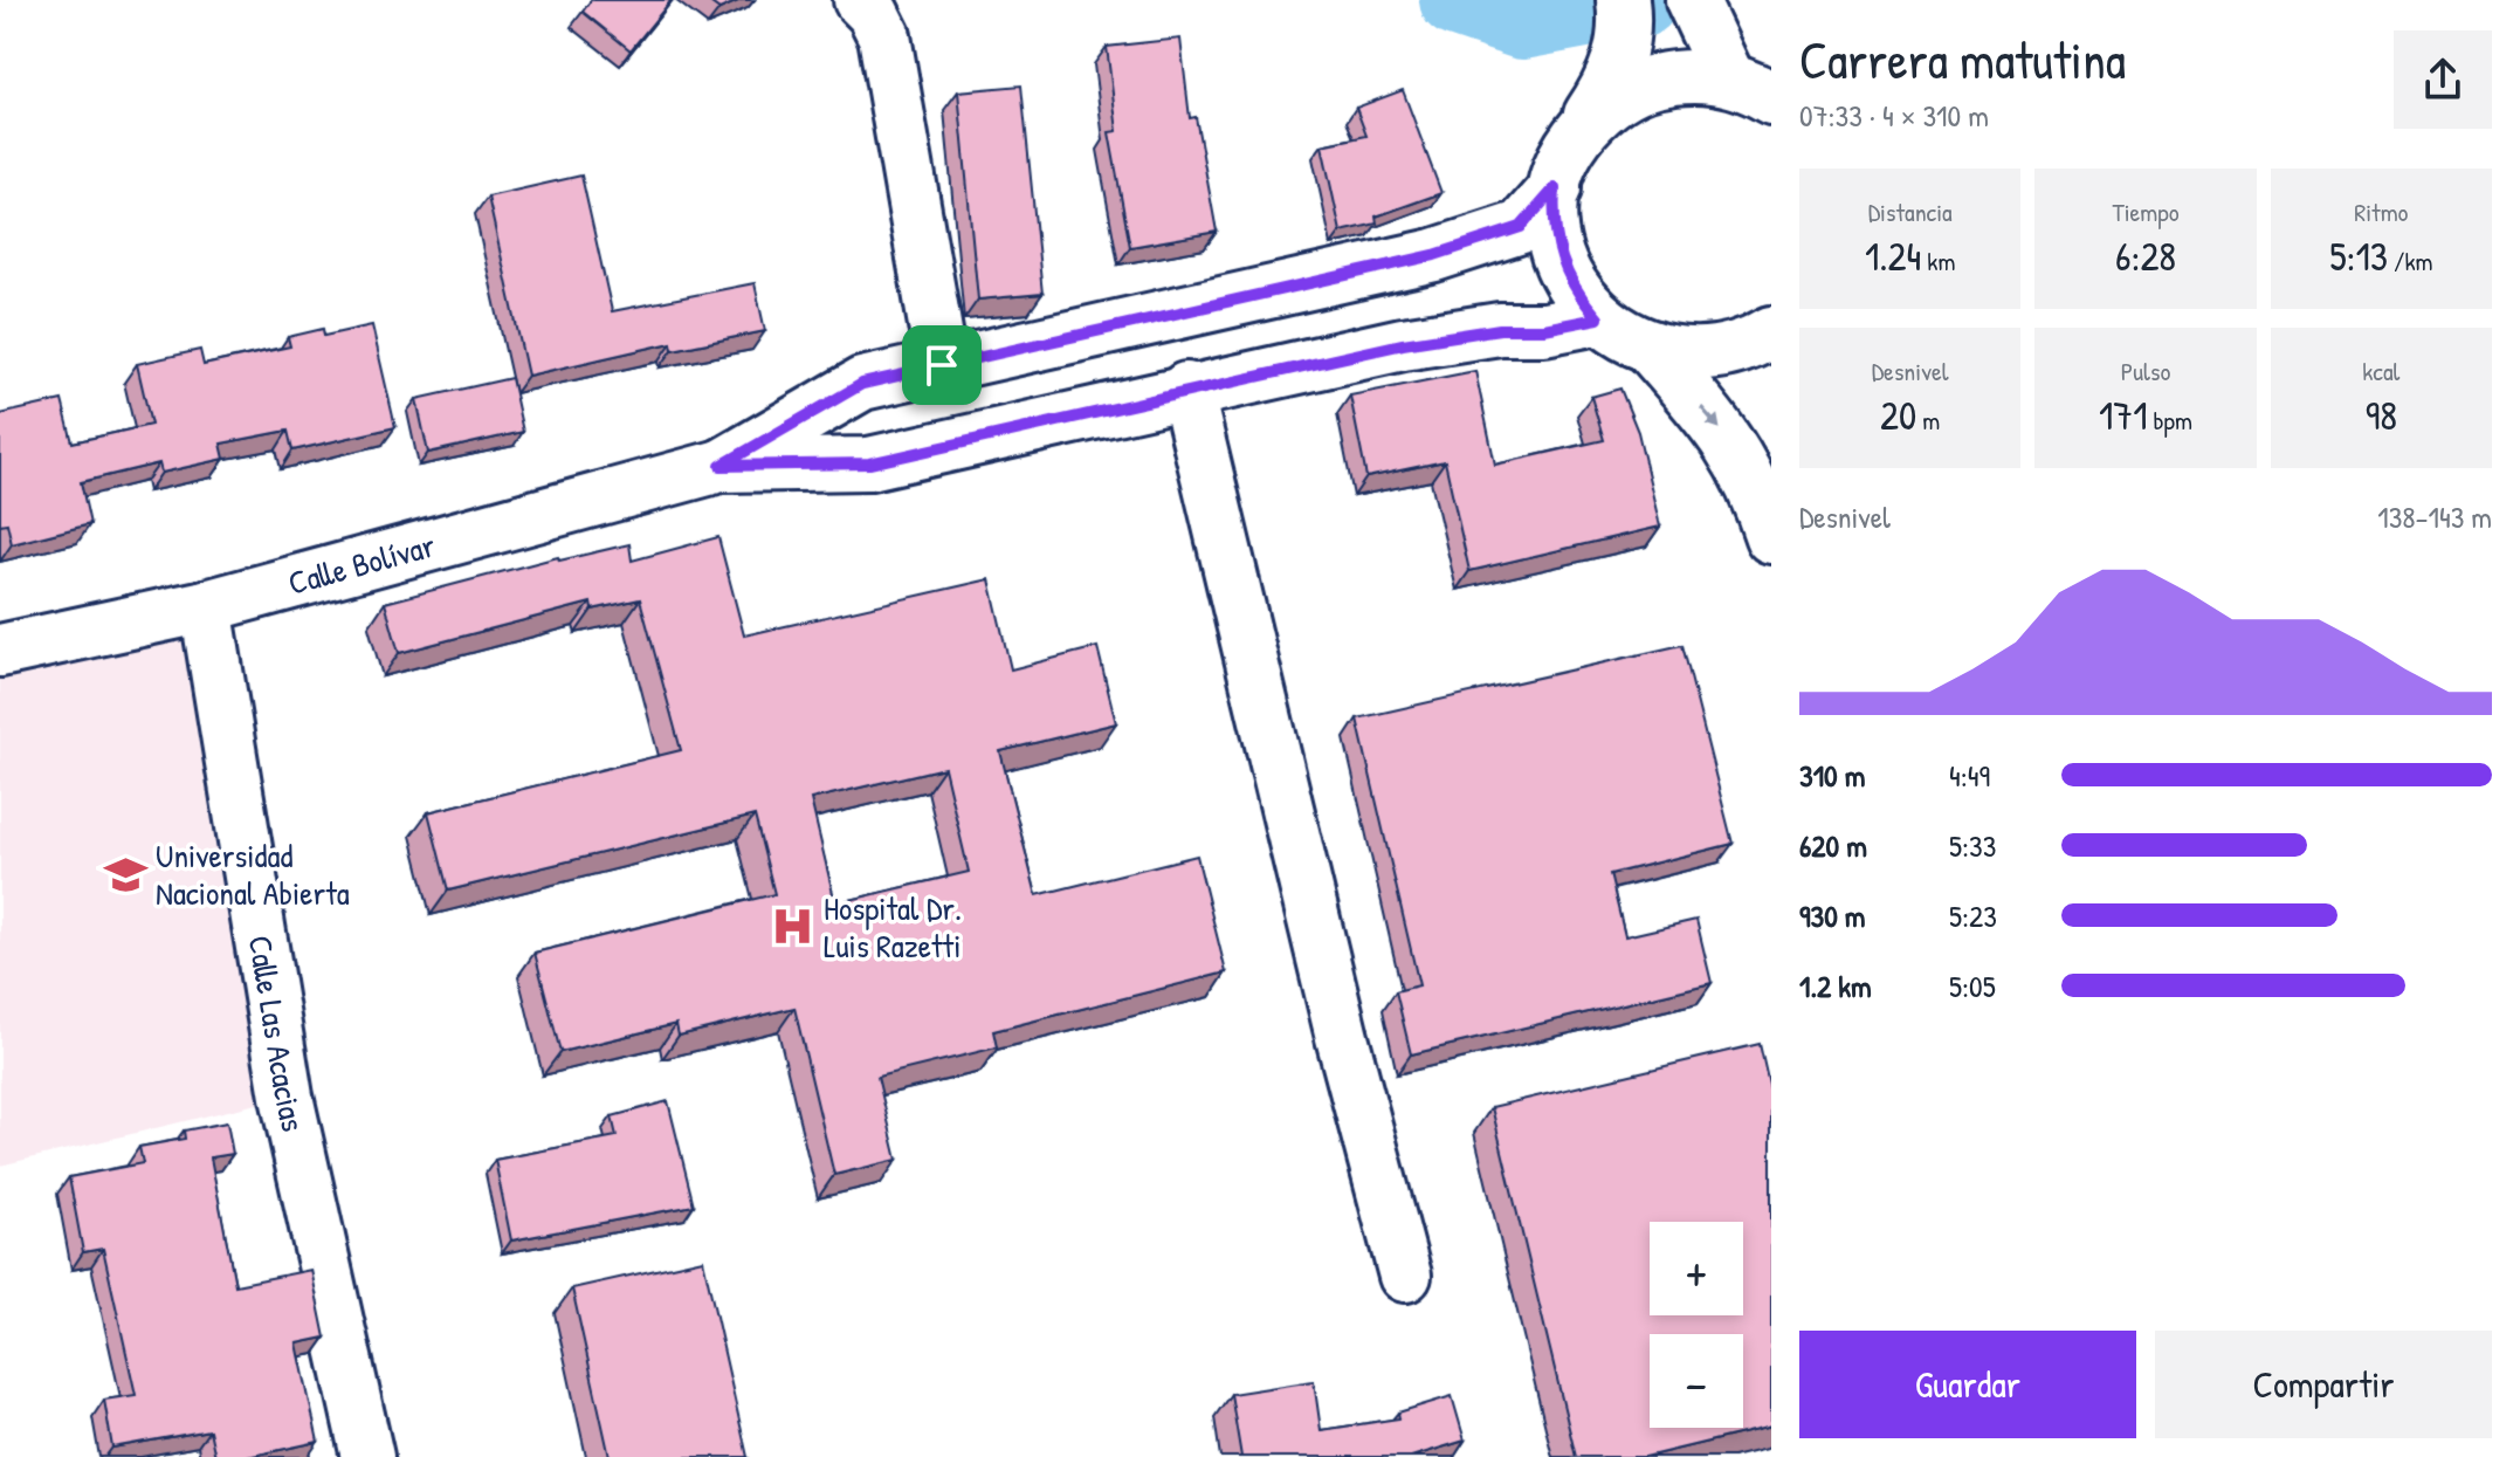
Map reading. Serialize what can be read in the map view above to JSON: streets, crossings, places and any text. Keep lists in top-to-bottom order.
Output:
{
  "streets": {
    "street": ["Calle Bolívar", "Calle Las Acacias"]
  },
  "crossings": [
    ["Calle Bolívar", "Calle Las Acacias"]
  ],
  "places": {
    "school or university": ["Universidad Nacional Abierta"],
    "hospital": ["Hospital Dr. Luis Razetti"]
  },
  "page": {
    "heading": ["Carrera matutina", "07:33 · 4 × 310 m"],
    "stats": [
      ["Distancia", "1.24 km"],
      ["Tiempo", "6:28"],
      ["Ritmo", "5:13 /km"],
      ["Desnivel", "20 m"],
      ["Pulso", "171 bpm"],
      ["kcal", "98"]
    ],
    "chart": ["Desnivel", "138–143 m"],
    "list": [
      {
        "name": "310 m",
        "note": "4:49"
      },
      {
        "name": "620 m",
        "note": "5:33"
      },
      {
        "name": "930 m",
        "note": "5:23"
      },
      {
        "name": "1.2 km",
        "note": "5:05"
      }
    ],
    "map_buttons": ["+", "−"],
    "buttons": ["Guardar", "Compartir"]
  }
}
